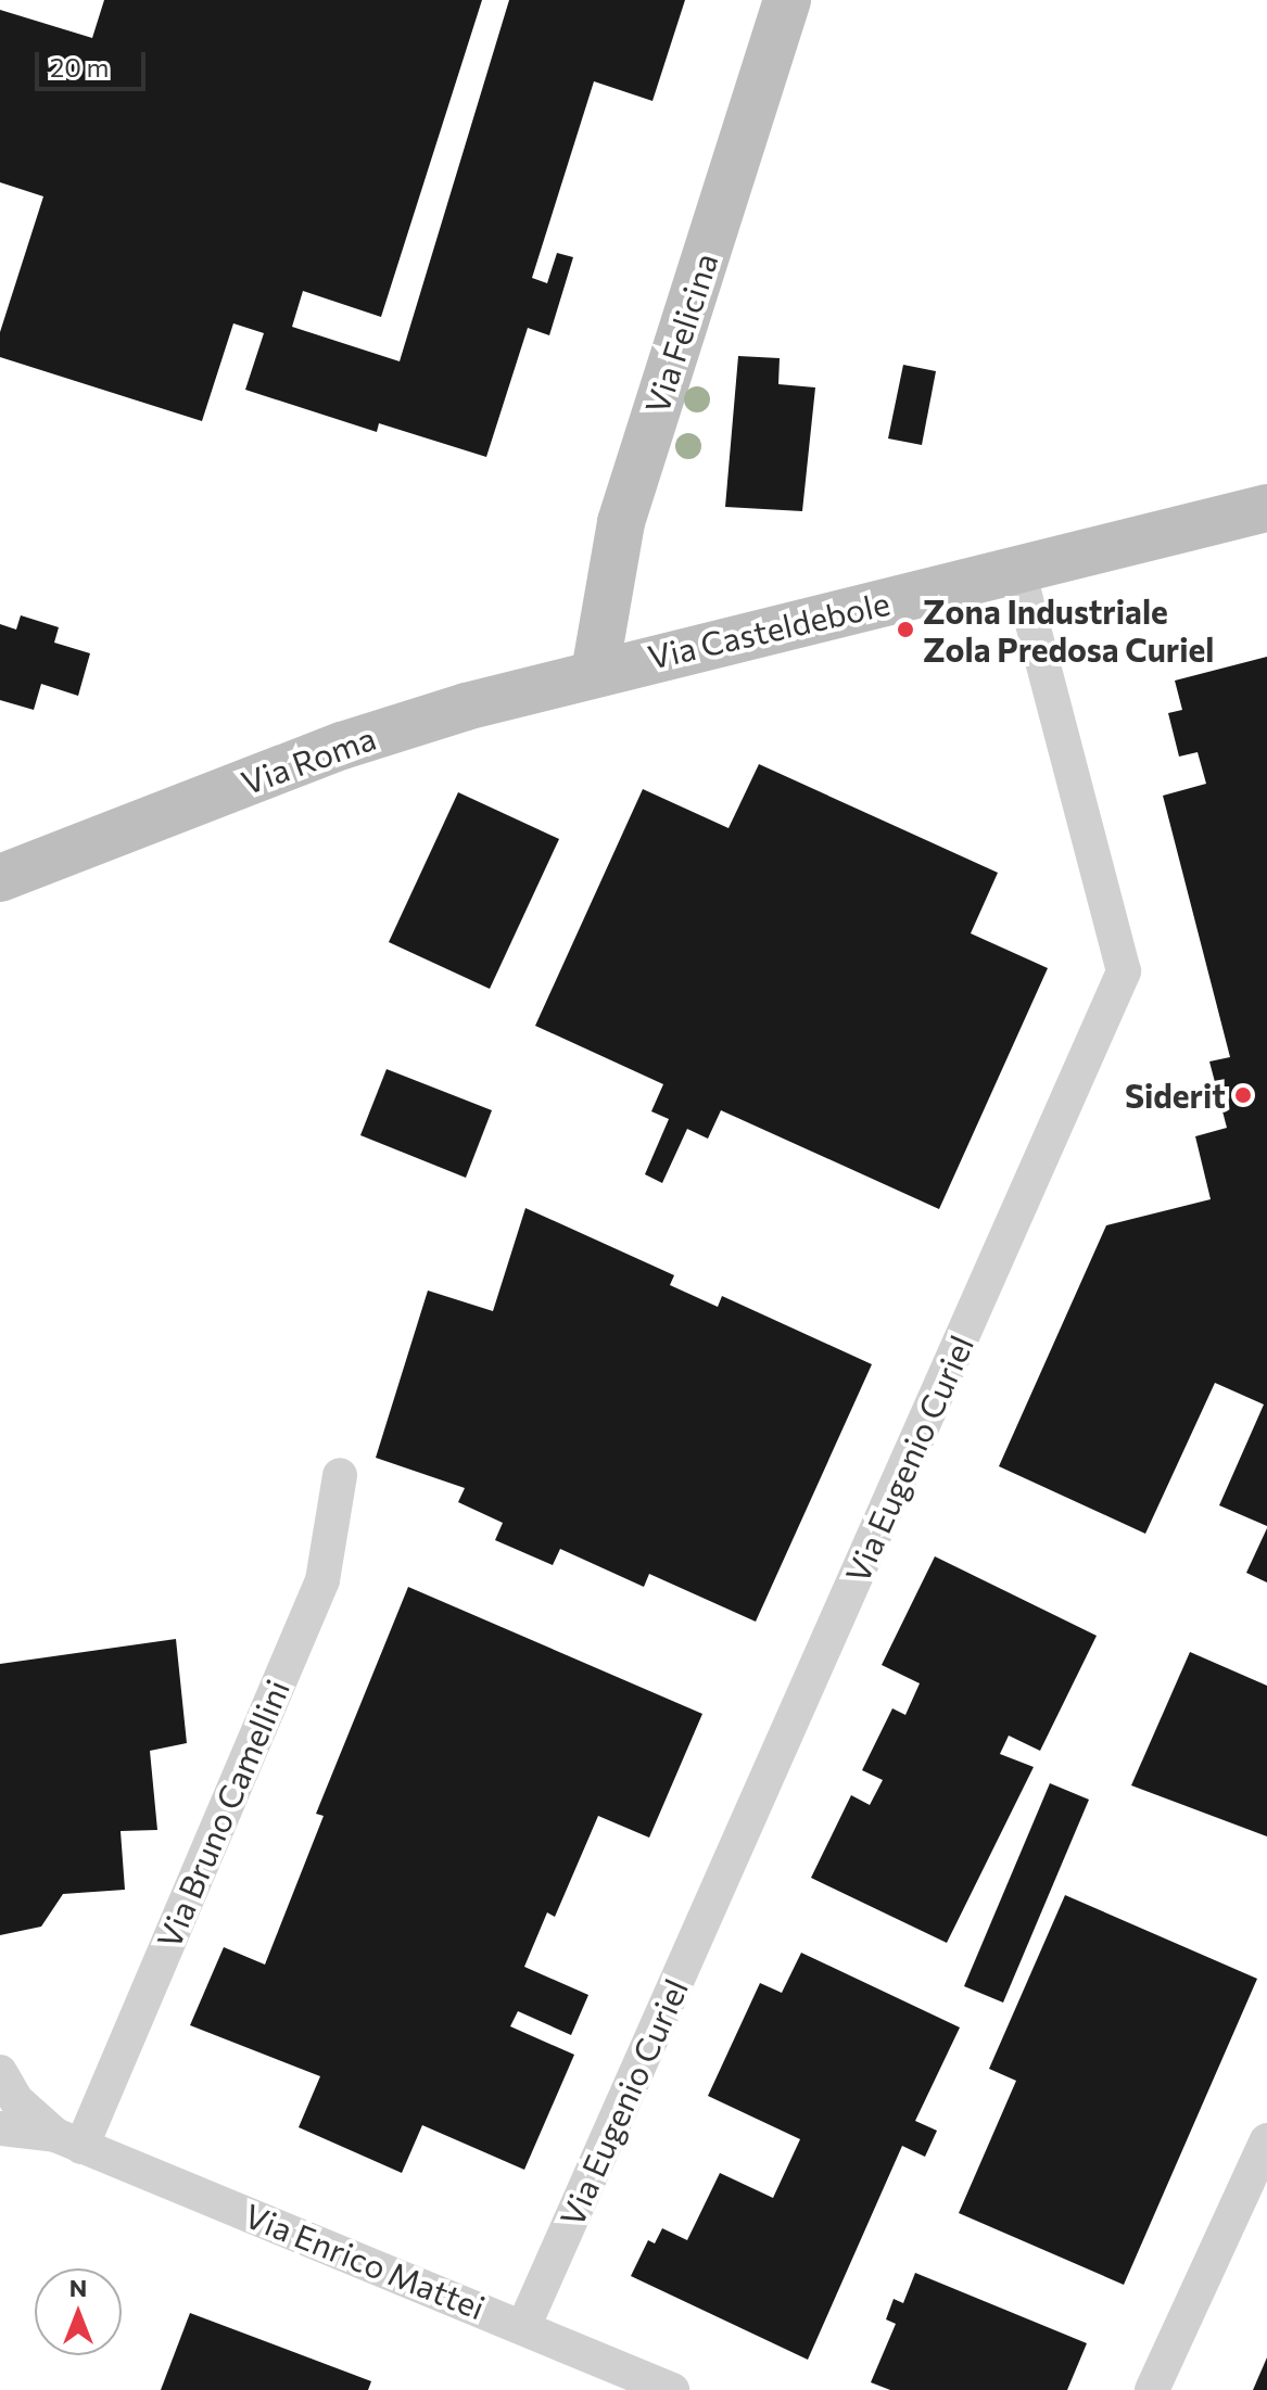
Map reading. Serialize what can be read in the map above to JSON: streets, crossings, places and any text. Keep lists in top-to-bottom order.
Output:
{
  "streets": {
    "street": [
      "Via Felicina",
      "Via Casteldebole",
      "Via Roma",
      "Via Eugenio Curiel",
      "Via Bruno Camellini",
      "Via Enrico Mattei"
    ]
  },
  "crossings": [
    ["Via Felicina", "Via Casteldebole"],
    ["Via Felicina", "Via Roma"],
    ["Via Casteldebole", "Via Roma"],
    ["Via Casteldebole", "Via Eugenio Curiel"],
    ["Via Eugenio Curiel", "Via Enrico Mattei"],
    ["Via Bruno Camellini", "Via Enrico Mattei"]
  ],
  "places": ["Zona Industriale Zola Predosa Curiel", "Siderit"],
  "scale_bar": "20 m",
  "north": "top"
}
